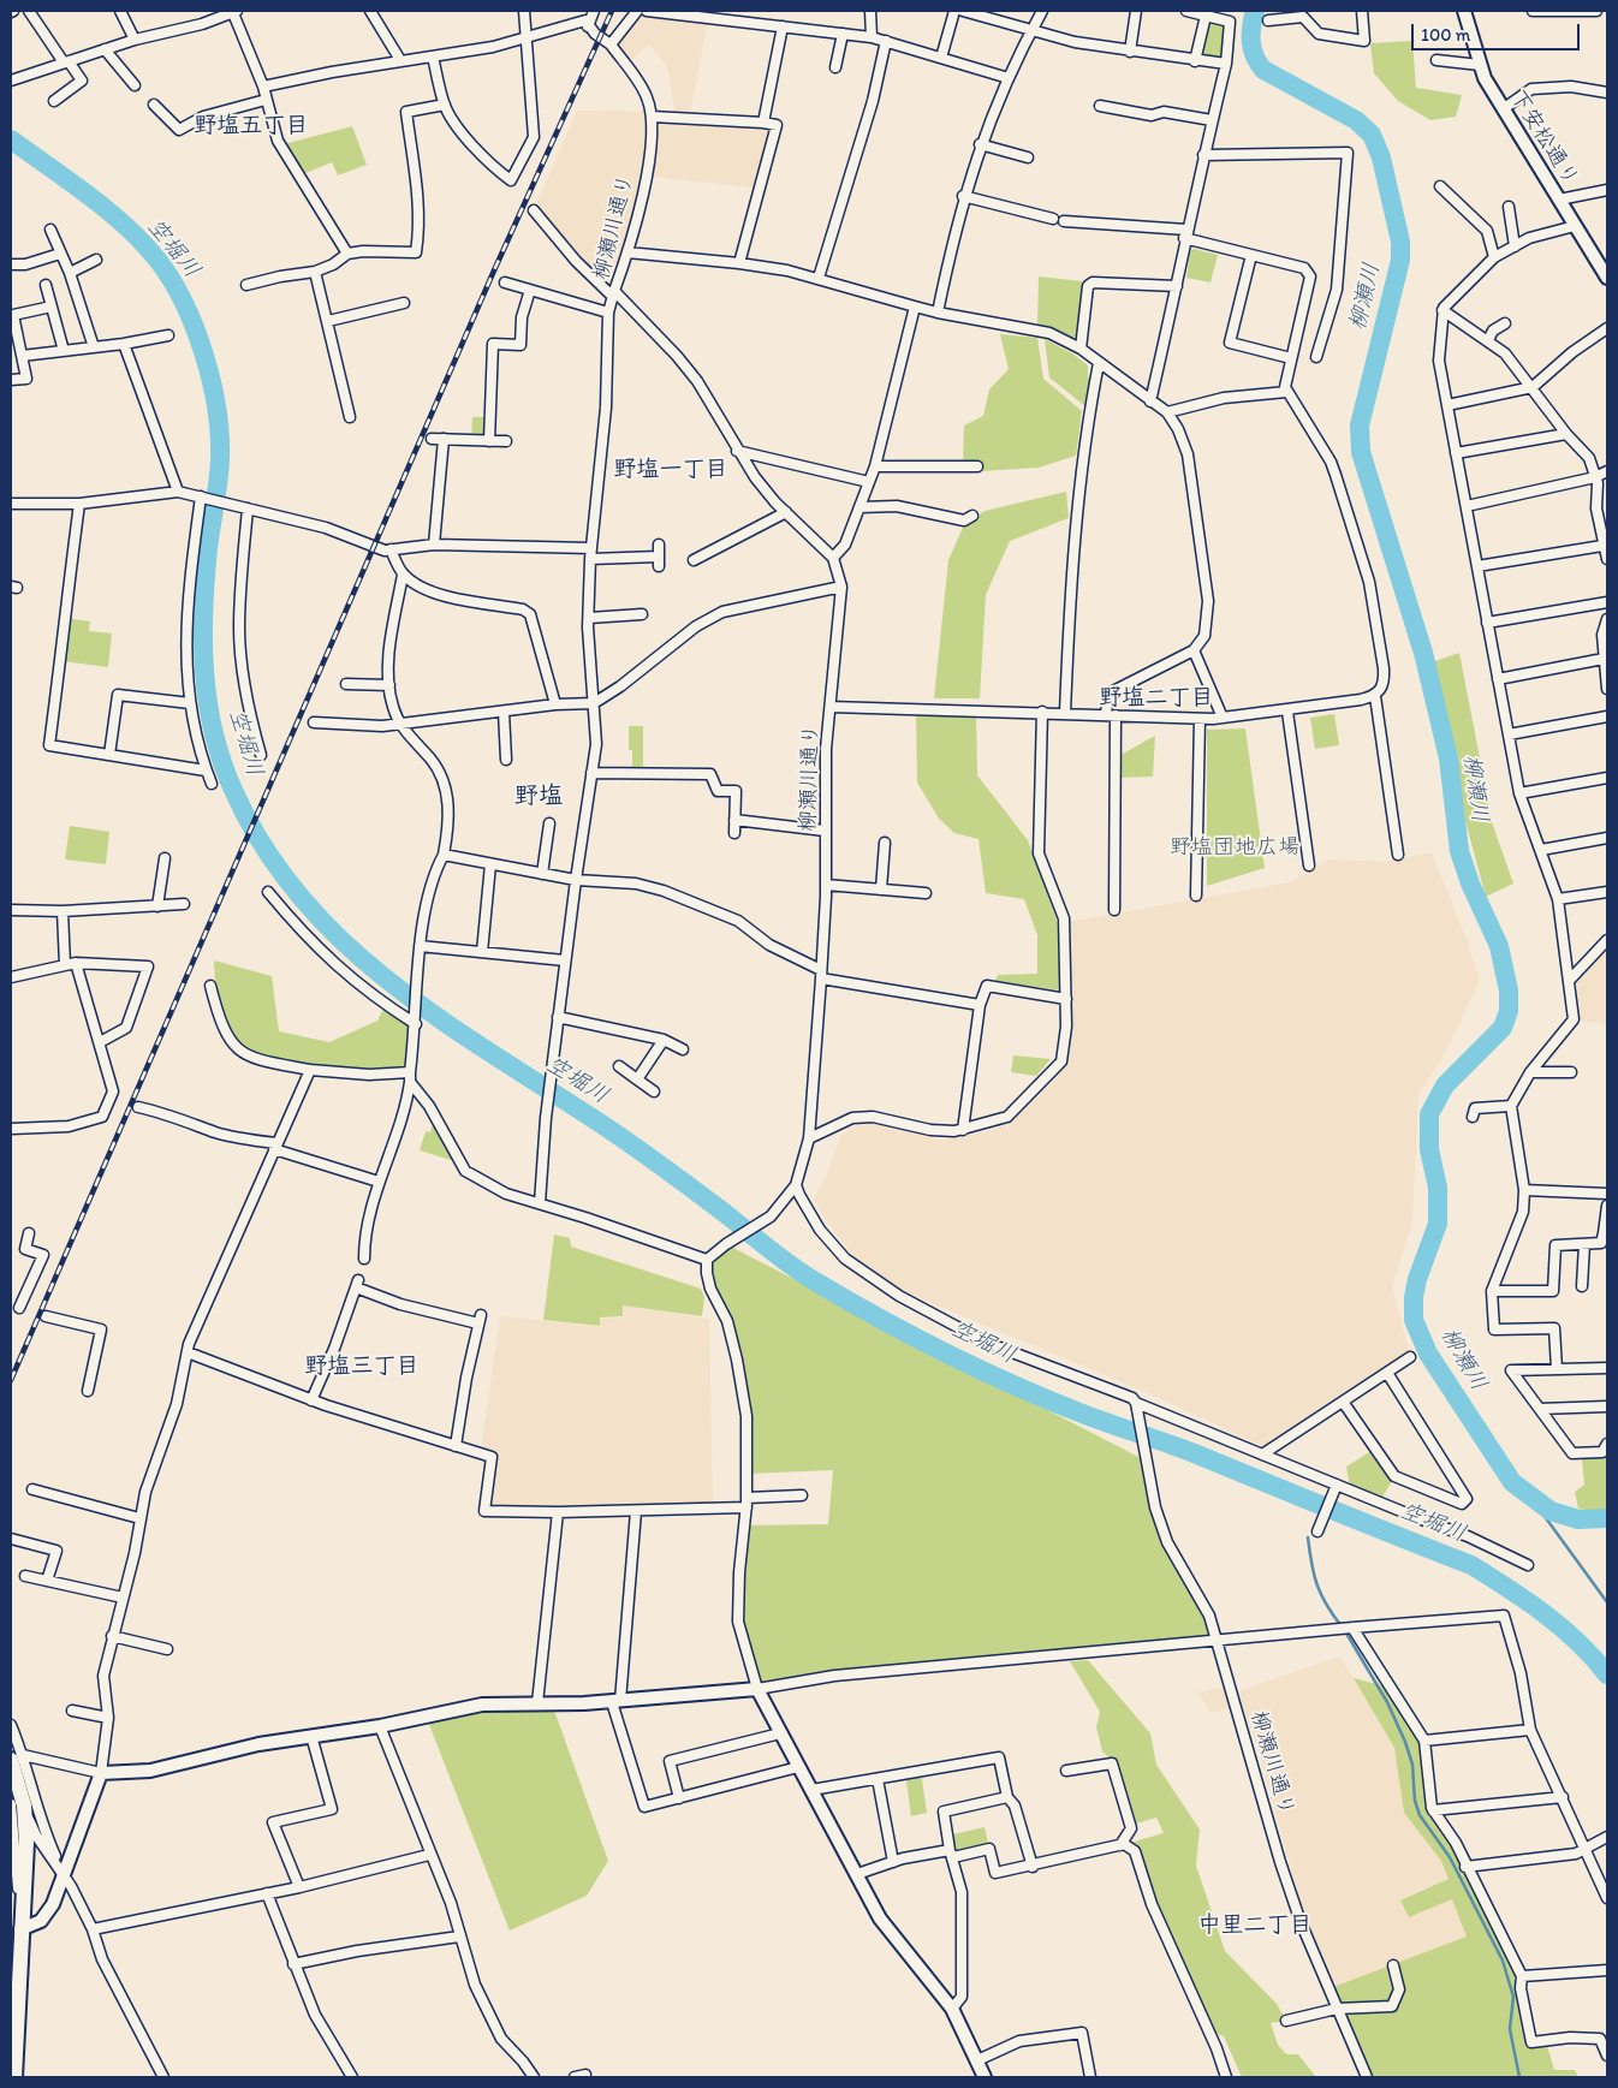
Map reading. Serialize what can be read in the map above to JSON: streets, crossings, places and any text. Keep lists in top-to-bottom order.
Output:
{
  "streets": {
    "street": ["下安松通り", "柳瀬川通り"]
  },
  "districts": [
    "野塩五丁目",
    "野塩一丁目",
    "野塩二丁目",
    "野塩",
    "野塩三丁目",
    "中里二丁目"
  ],
  "water": ["空堀川", "柳瀬川"],
  "parks": ["野塩団地広場"],
  "scale_bar": "100 m"
}
